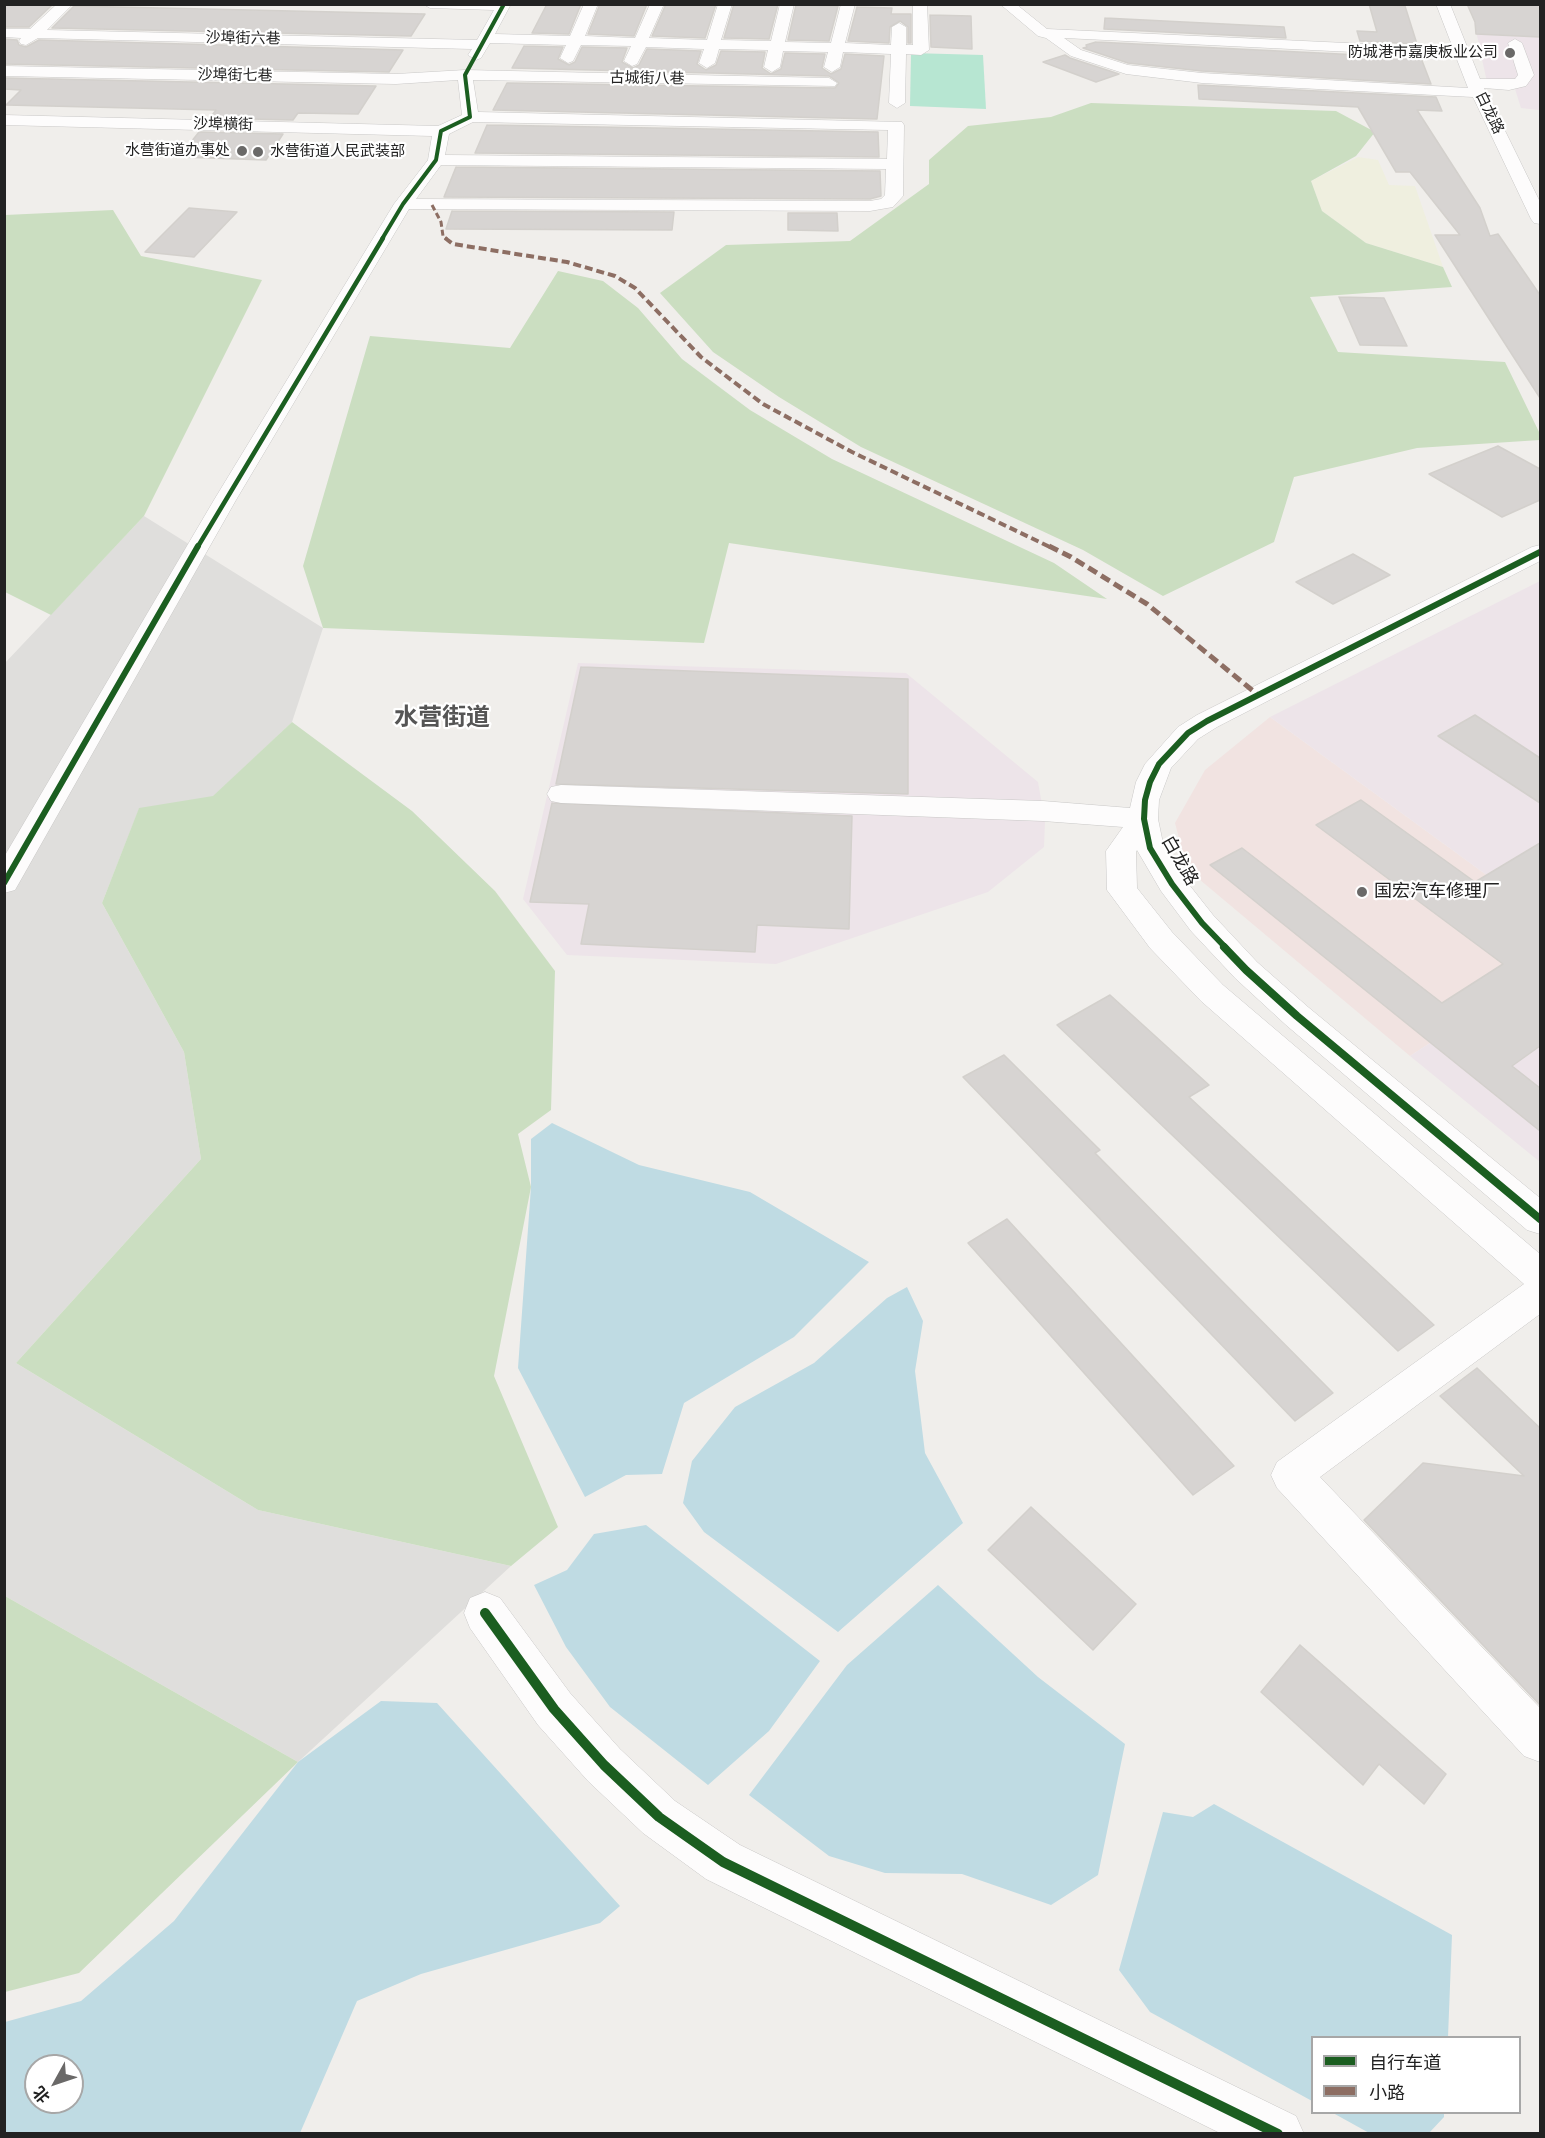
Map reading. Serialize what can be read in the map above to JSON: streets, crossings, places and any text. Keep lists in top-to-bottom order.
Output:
{
  "streets": {
    "street": [
      "沙埠街六巷",
      "沙埠街七巷",
      "古城街八巷",
      "白龙路",
      "沙埠横街"
    ]
  },
  "crossings": [
    ["沙埠街七巷", "古城街八巷"]
  ],
  "districts": ["水营街道"],
  "places": [
    "防城港市嘉庚板业公司",
    "水营街道办事处",
    "水营街道人民武装部",
    "国宏汽车修理厂"
  ],
  "legend": ["自行车道", "小路"],
  "north": "bottom left"
}
